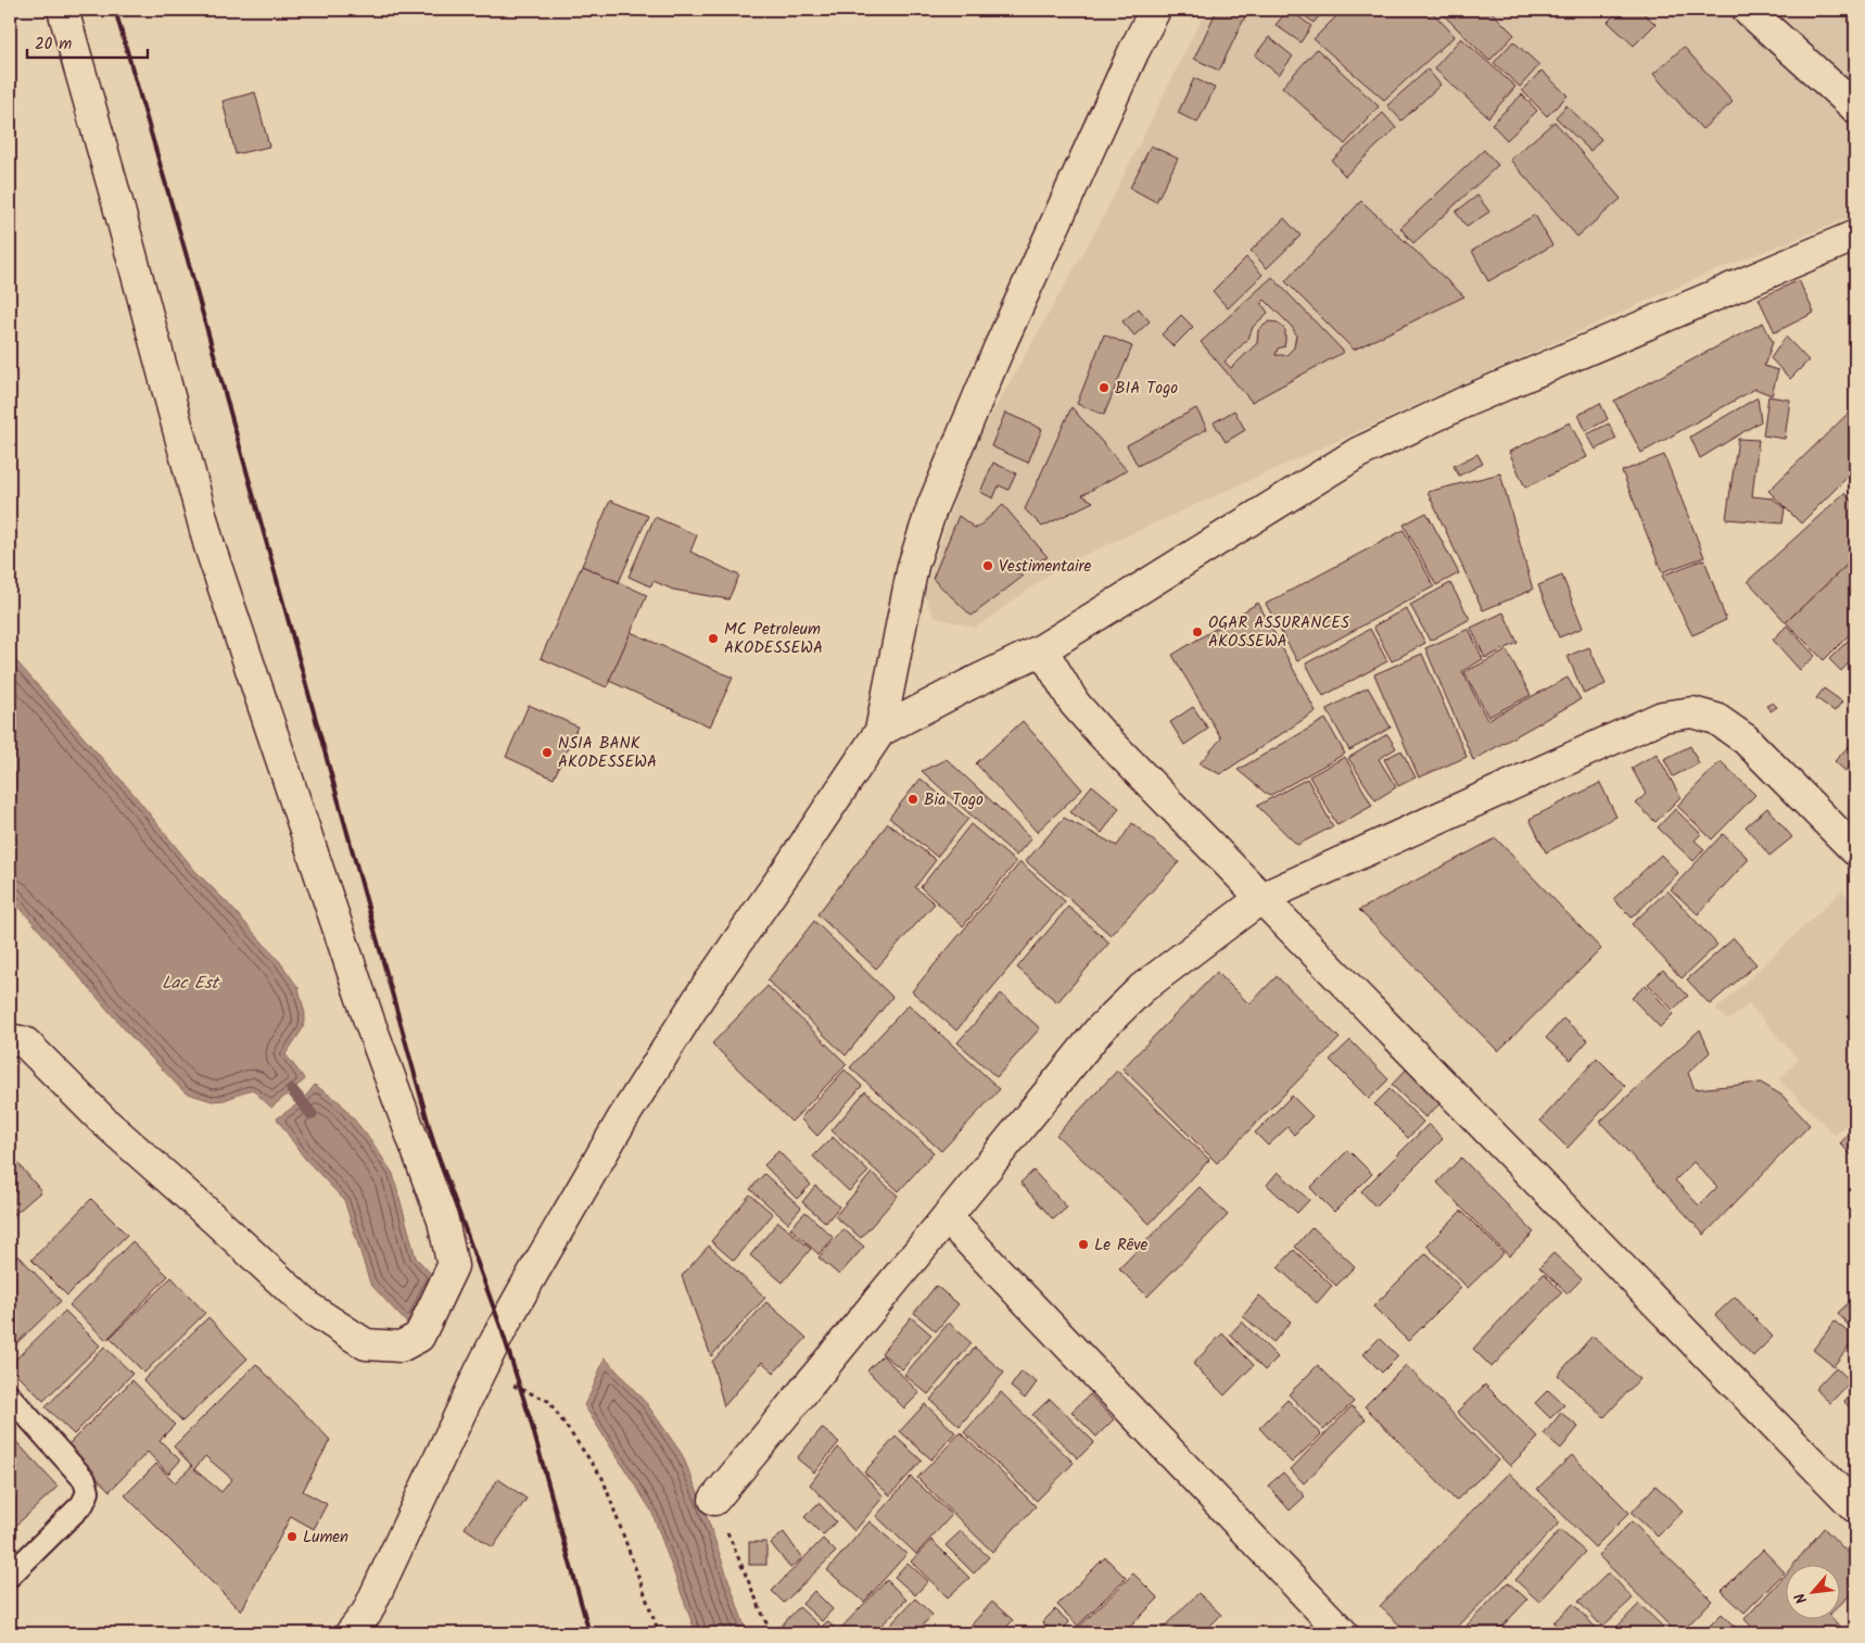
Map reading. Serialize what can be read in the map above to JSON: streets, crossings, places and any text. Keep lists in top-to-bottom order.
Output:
{
  "water": ["Lac Est"],
  "places": [
    "BIA Togo",
    "Vestimentaire",
    "OGAR ASSURANCES AKOSSEWA",
    "MC Petroleum AKODESSEWA",
    "NSIA BANK AKODESSEWA",
    "Bia Togo",
    "Le Rêve",
    "Lumen"
  ],
  "scale_bar": "20 m",
  "north": "bottom left"
}
